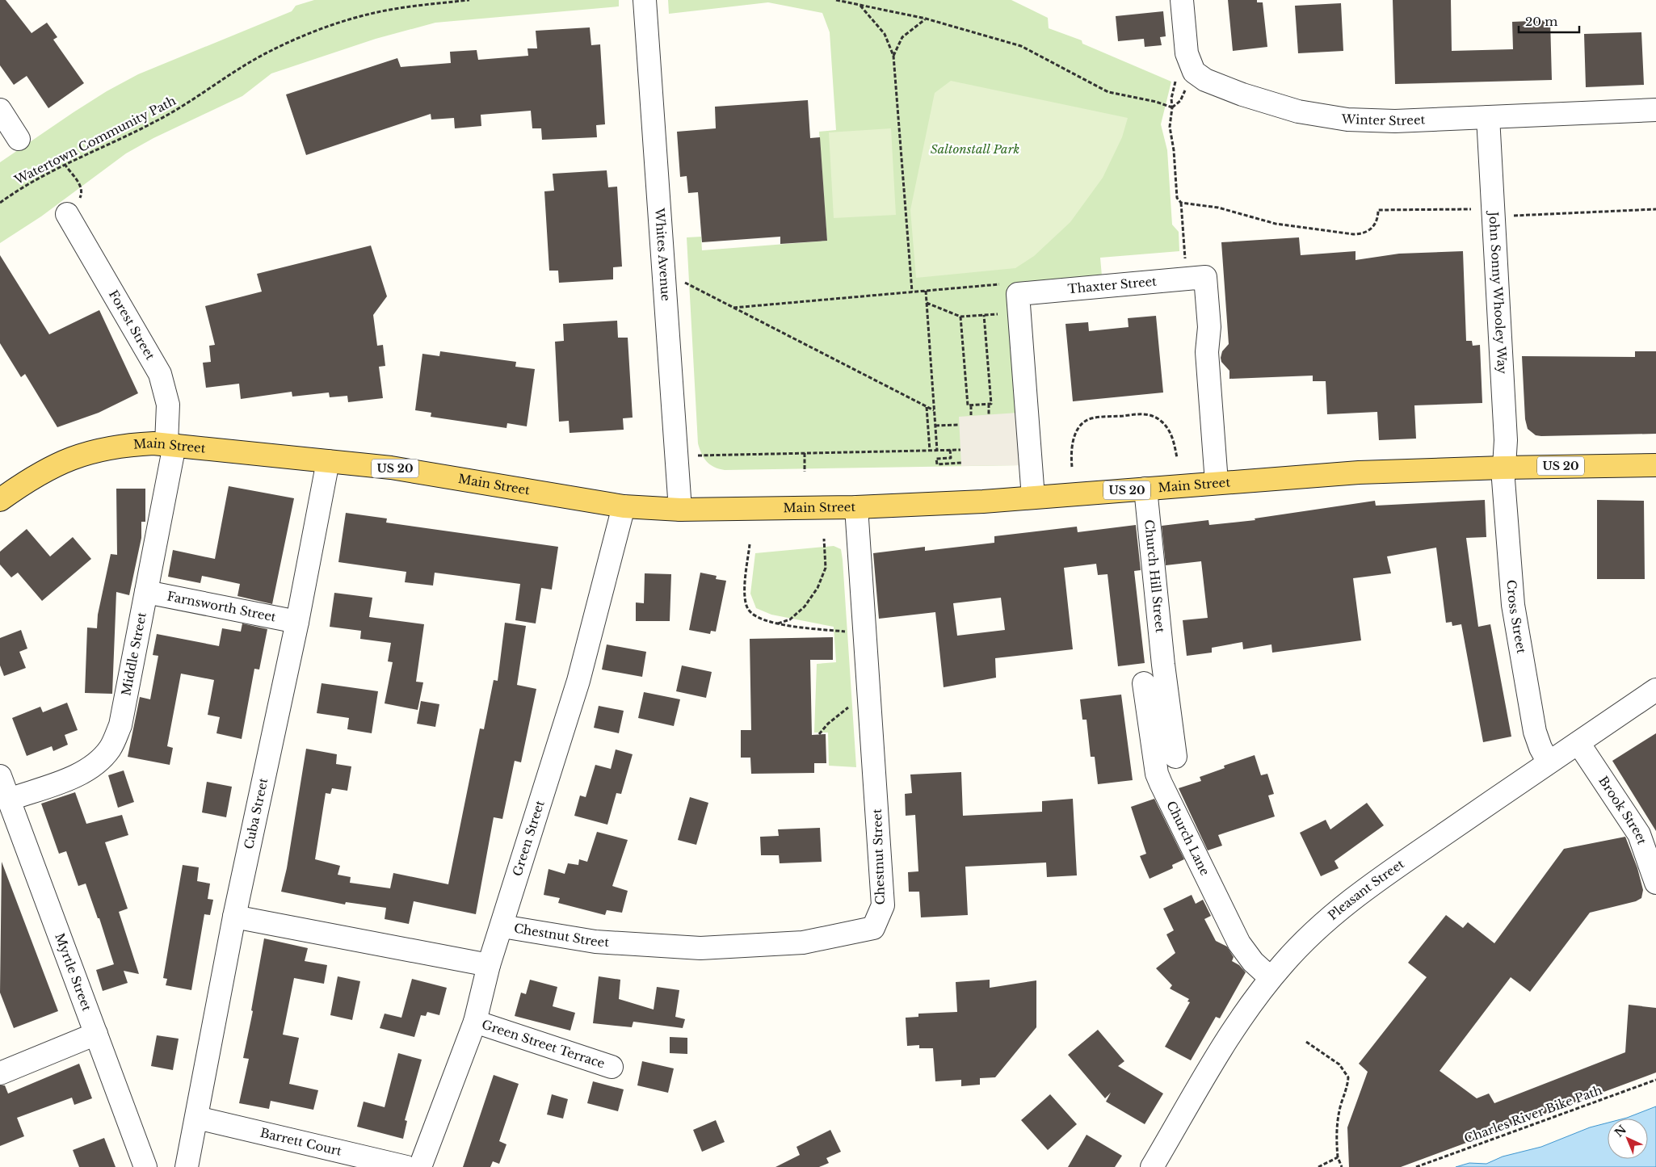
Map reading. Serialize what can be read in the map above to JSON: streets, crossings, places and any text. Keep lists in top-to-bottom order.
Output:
{
  "streets": {
    "main road": ["Main Street", "US 20"],
    "street": [
      "Winter Street",
      "Whites Avenue",
      "Thaxter Street",
      "John Sonny Whooley Way",
      "Forest Street",
      "Church Hill Street",
      "Farnsworth Street",
      "Cross Street",
      "Middle Street",
      "Brook Street",
      "Cuba Street",
      "Green Street",
      "Church Lane",
      "Chestnut Street",
      "Pleasant Street",
      "Myrtle Street",
      "Green Street Terrace",
      "Barrett Court"
    ],
    "path": ["Watertown Community Path", "Charles River Bike Path"]
  },
  "crossings": [
    ["Winter Street", "John Sonny Whooley Way"],
    ["Whites Avenue", "Main Street"],
    ["Thaxter Street", "Main Street"],
    ["John Sonny Whooley Way", "Main Street"],
    ["John Sonny Whooley Way", "Cross Street"],
    ["Forest Street", "Main Street"],
    ["Forest Street", "Middle Street"],
    ["Main Street", "Church Hill Street"],
    ["Main Street", "Cross Street"],
    ["Main Street", "Middle Street"],
    ["Main Street", "Cuba Street"],
    ["Main Street", "Green Street"],
    ["Main Street", "Chestnut Street"],
    ["Farnsworth Street", "Middle Street"],
    ["Farnsworth Street", "Cuba Street"],
    ["Cross Street", "Pleasant Street"],
    ["Middle Street", "Myrtle Street"],
    ["Brook Street", "Pleasant Street"],
    ["Cuba Street", "Barrett Court"],
    ["Green Street", "Chestnut Street"],
    ["Green Street", "Green Street Terrace"],
    ["Church Lane", "Pleasant Street"]
  ],
  "parks": ["Saltonstall Park"],
  "scale_bar": "20 m",
  "north": "top left"
}
